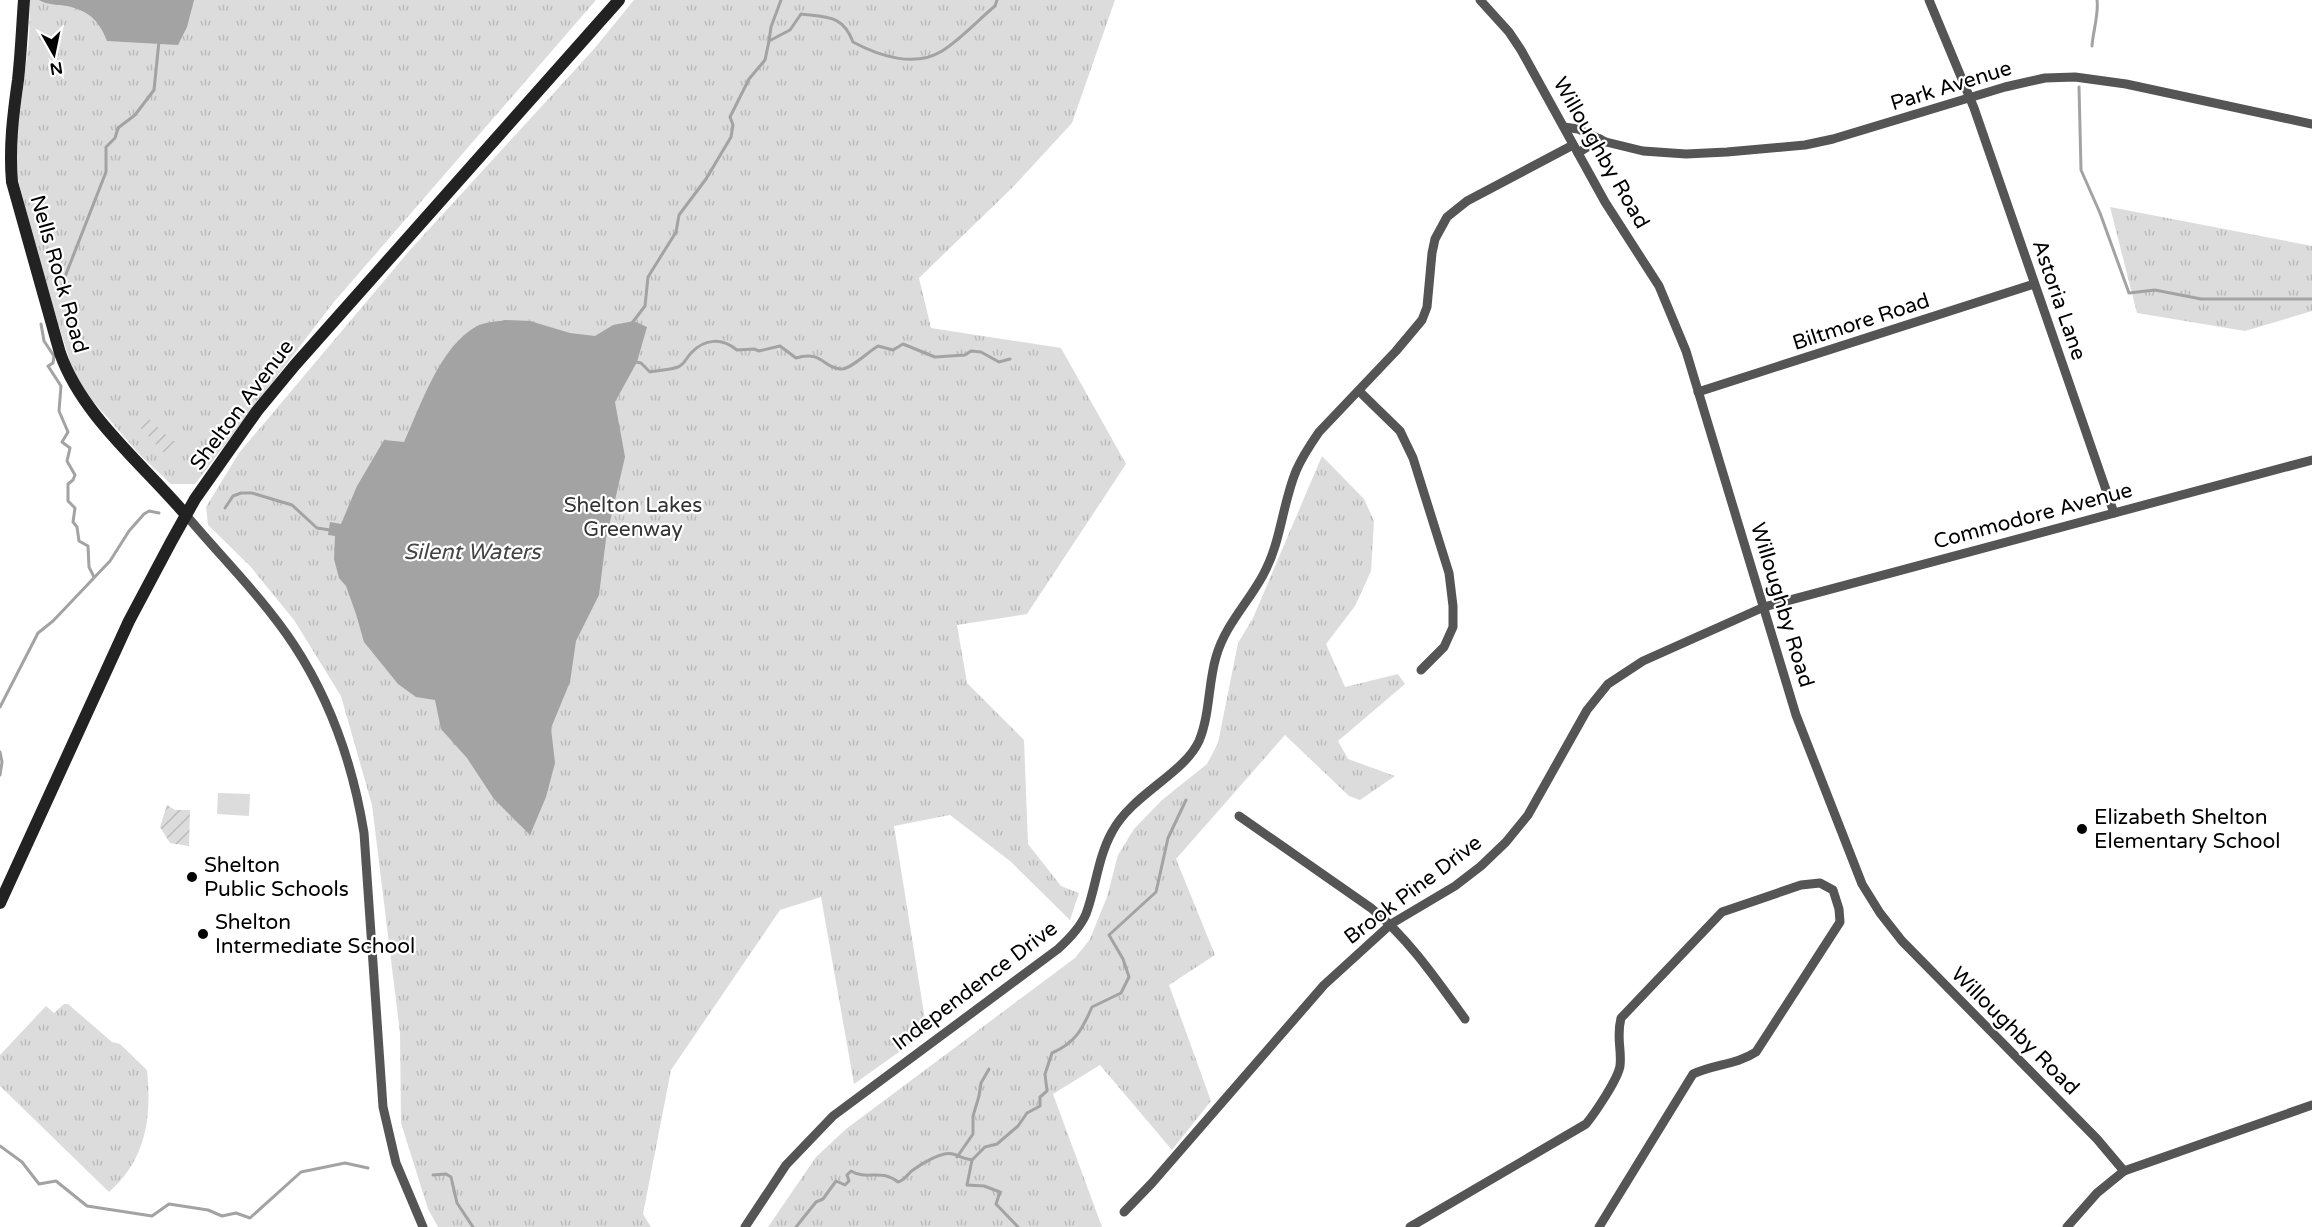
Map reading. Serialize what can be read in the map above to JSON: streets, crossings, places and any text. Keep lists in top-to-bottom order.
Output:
{
  "streets": {
    "main road": ["Nells Rock Road", "Shelton Avenue"],
    "street": [
      "Park Avenue",
      "Willoughby Road",
      "Astoria Lane",
      "Biltmore Road",
      "Commodore Avenue",
      "Brook Pine Drive",
      "Independence Drive"
    ]
  },
  "crossings": [
    ["Park Avenue", "Willoughby Road"],
    ["Park Avenue", "Astoria Lane"],
    ["Willoughby Road", "Biltmore Road"],
    ["Willoughby Road", "Commodore Avenue"],
    ["Willoughby Road", "Brook Pine Drive"],
    ["Willoughby Road", "Independence Drive"],
    ["Nells Rock Road", "Shelton Avenue"],
    ["Astoria Lane", "Biltmore Road"],
    ["Astoria Lane", "Commodore Avenue"],
    ["Commodore Avenue", "Brook Pine Drive"]
  ],
  "water": ["Silent Waters"],
  "parks": ["Shelton Lakes Greenway"],
  "places": ["Elizabeth Shelton Elementary School", "Shelton Public Schools", "Shelton Intermediate School"],
  "north": "bottom"
}
